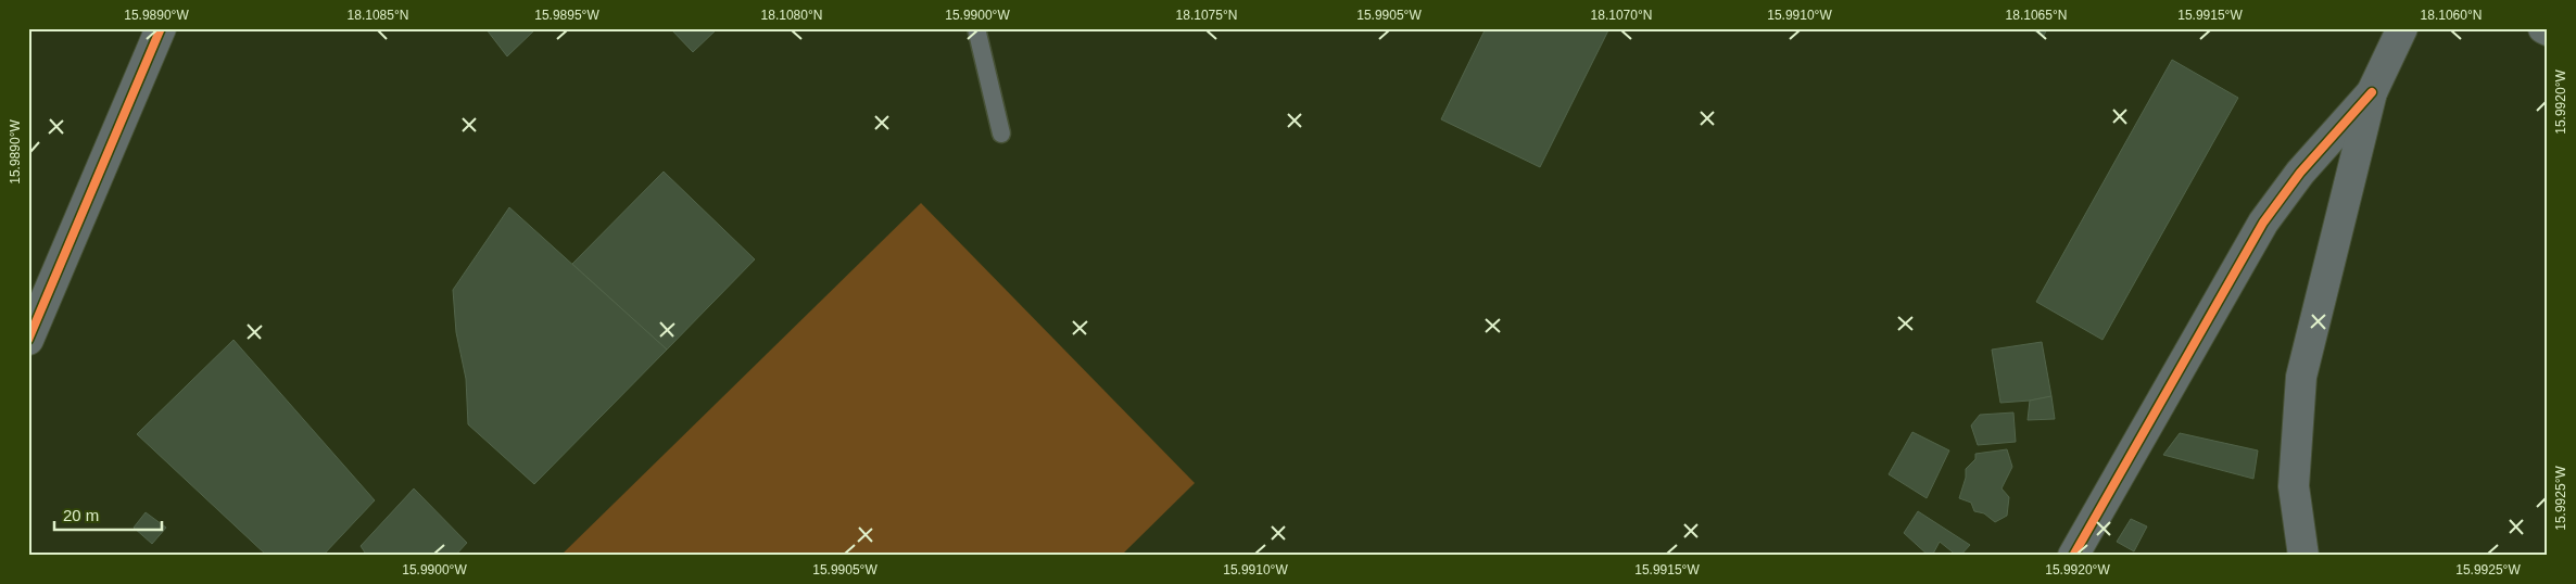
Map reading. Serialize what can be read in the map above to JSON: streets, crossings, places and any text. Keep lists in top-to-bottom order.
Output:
{
  "scale_bar": "20 m",
  "coordinates": [
    "15.9890°W",
    "18.1085°N",
    "15.9895°W",
    "18.1080°N",
    "15.9900°W",
    "18.1075°N",
    "15.9905°W",
    "18.1070°N",
    "15.9910°W",
    "18.1065°N",
    "15.9915°W",
    "18.1060°N",
    "15.9920°W",
    "15.9925°W"
  ]
}
